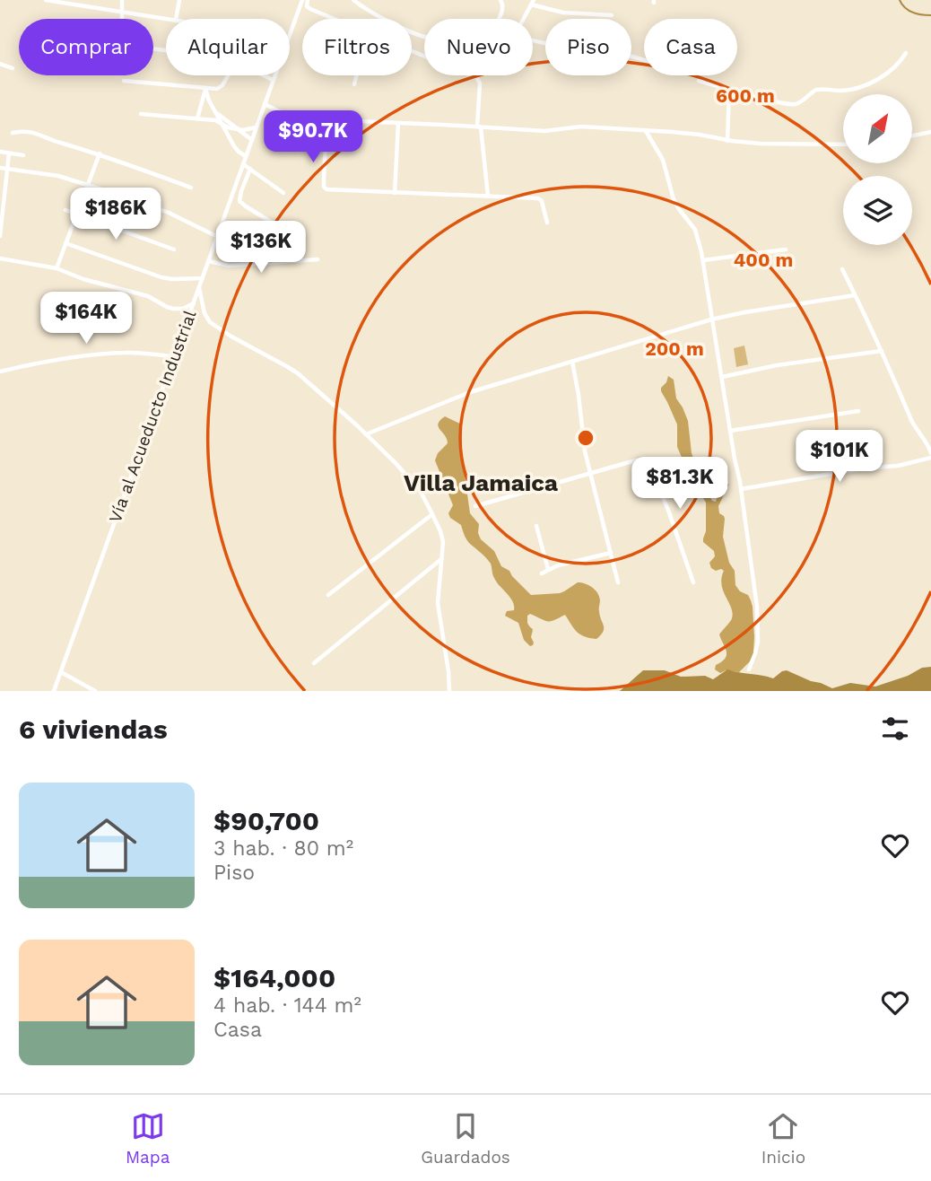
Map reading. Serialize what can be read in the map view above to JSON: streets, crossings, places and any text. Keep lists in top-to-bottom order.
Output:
{
  "streets": {
    "street": ["Vía al Acueducto Industrial"]
  },
  "districts": ["Villa Jamaica"],
  "north": "top right",
  "page": {
    "chip": [
      "Comprar",
      "Alquilar",
      "Filtros",
      "Nuevo",
      "Piso",
      "Casa"
    ],
    "price": [
      "$90.7K",
      "$186K",
      "$136K",
      "$164K",
      "$101K",
      "$81.3K"
    ],
    "heading": "6 viviendas",
    "list": [
      {
        "name": "$90,700",
        "note": "3 hab. · 80 m² · Piso"
      },
      {
        "name": "$164,000",
        "note": "4 hab. · 144 m² · Casa"
      }
    ],
    "tabs": ["Mapa", "Guardados", "Inicio"]
  },
  "rings": ["600 m", "400 m", "200 m"]
}
